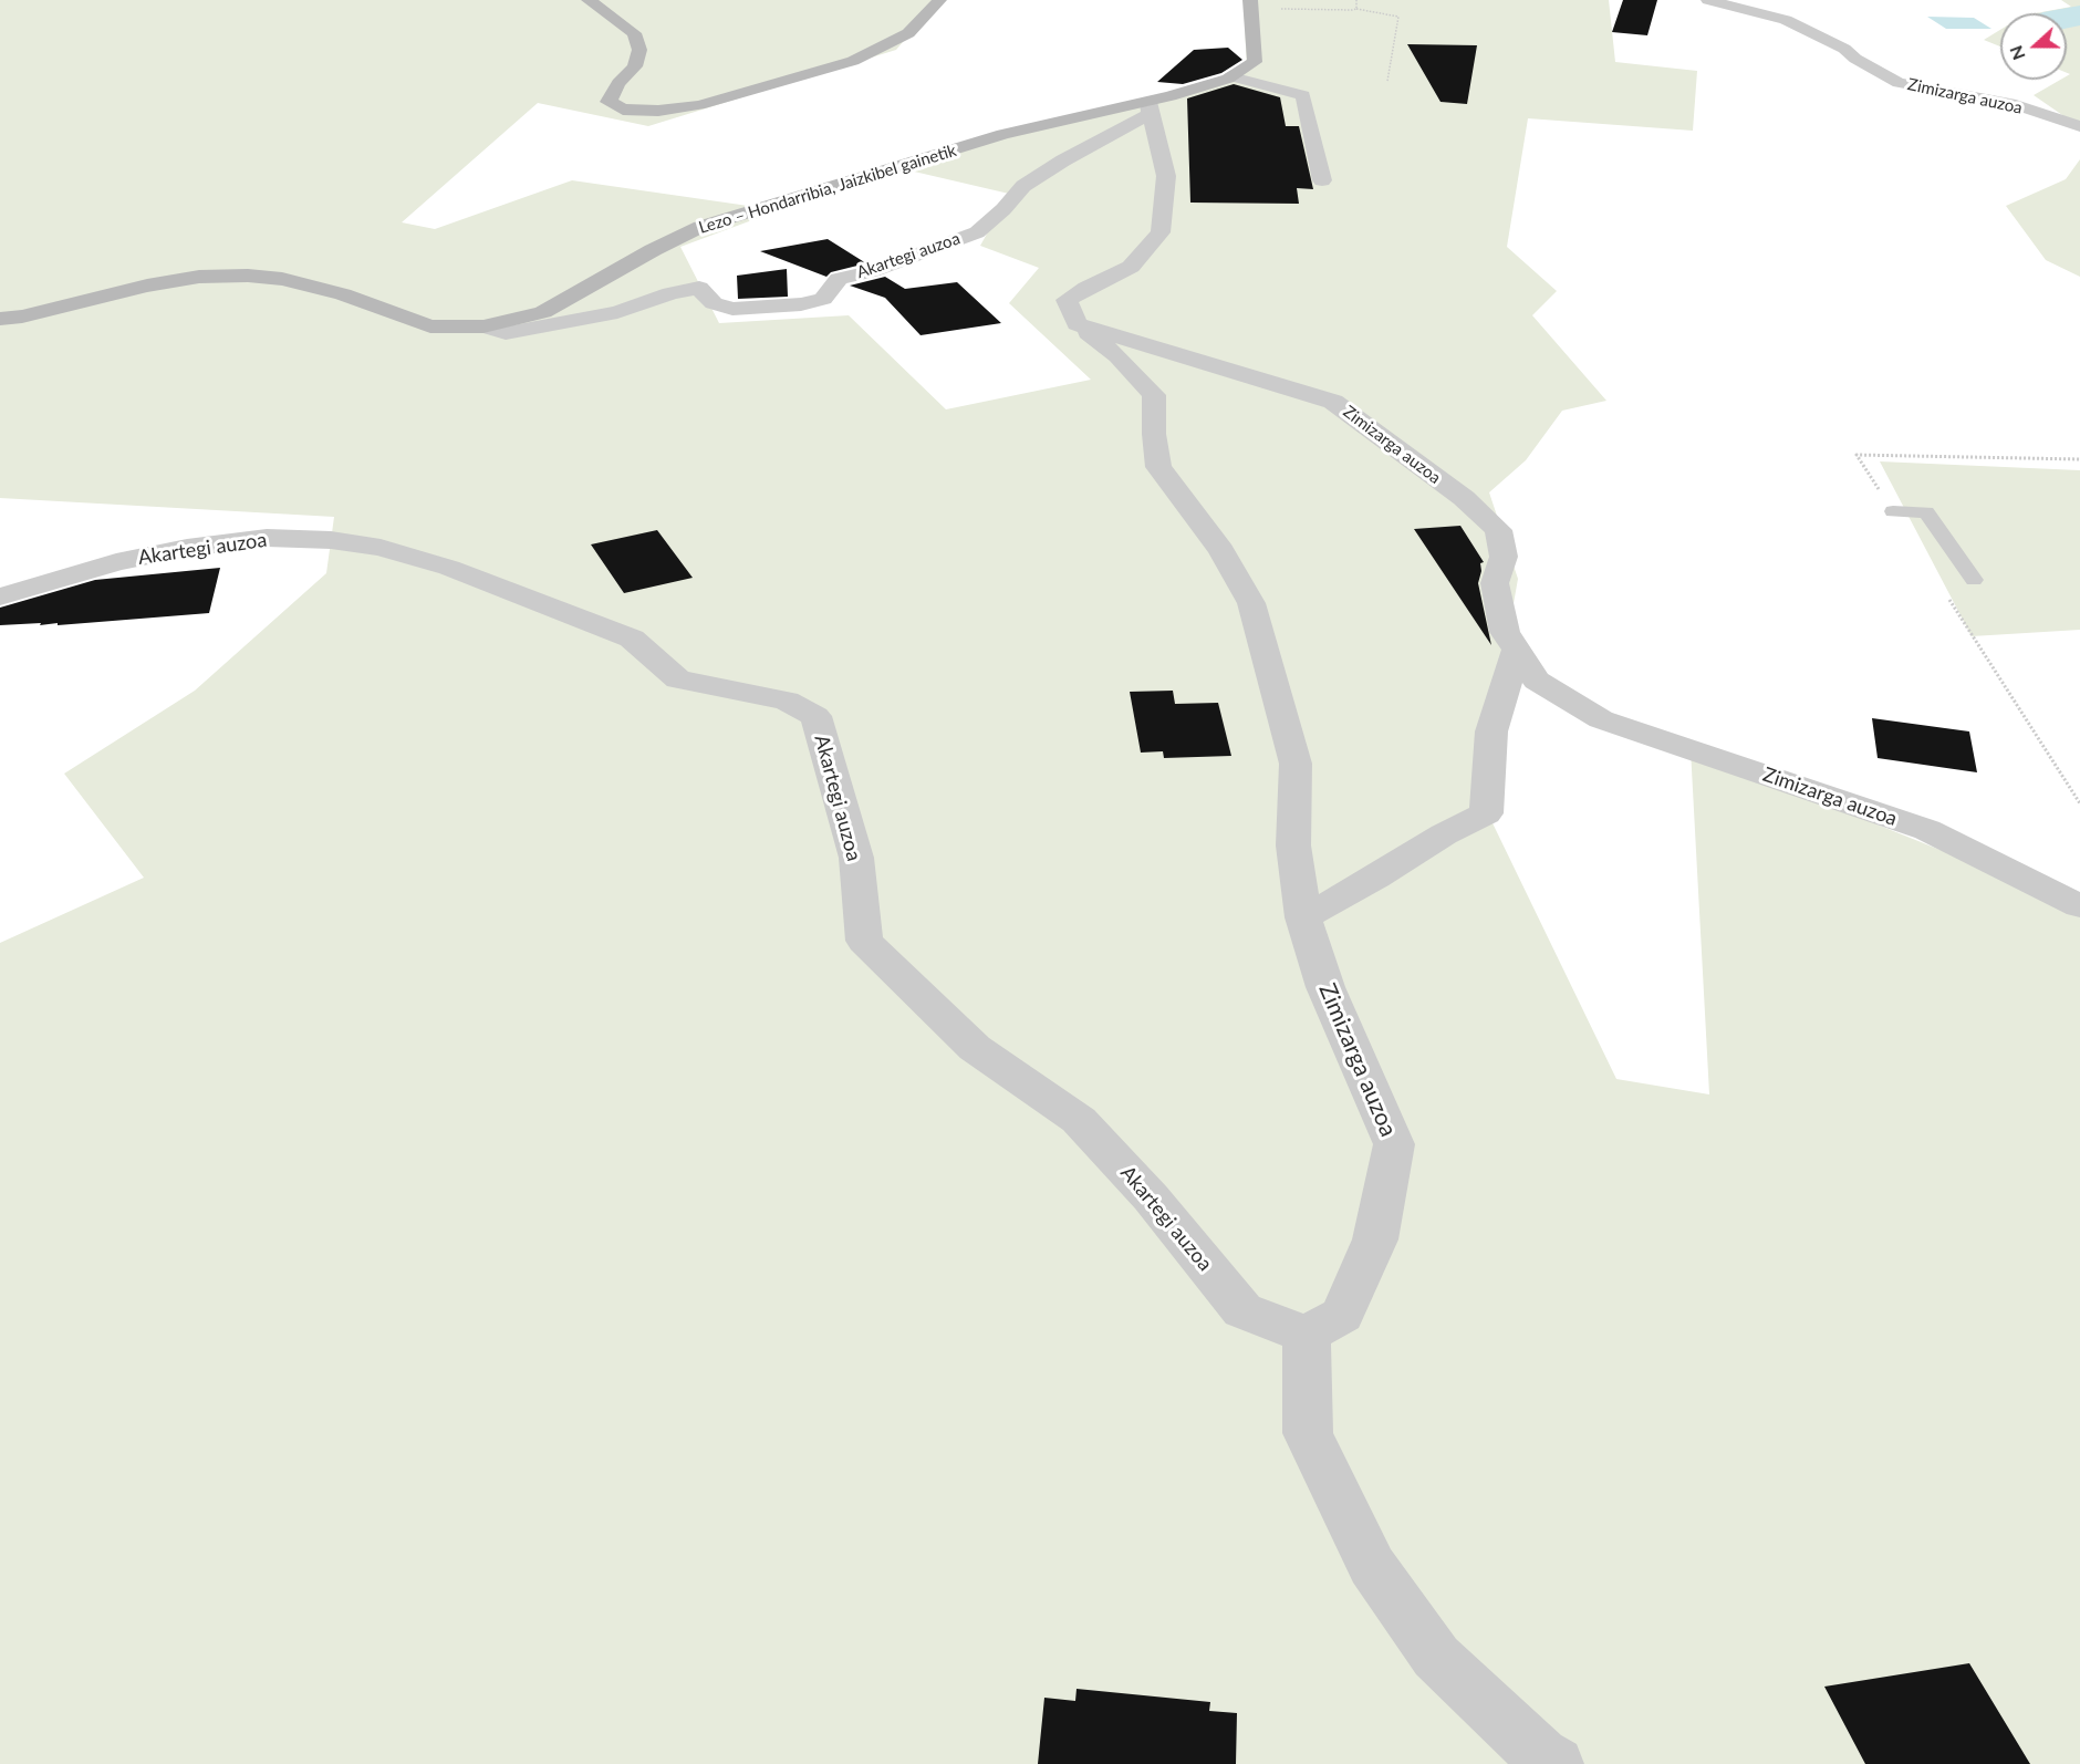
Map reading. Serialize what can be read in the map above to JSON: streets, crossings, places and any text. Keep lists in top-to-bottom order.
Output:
{
  "streets": {
    "street": ["Zimizarga auzoa", "Lezo – Hondarribia, Jaizkibel gainetik", "Akartegi auzoa"]
  },
  "crossings": [
    ["Zimizarga auzoa", "Akartegi auzoa"],
    ["Lezo – Hondarribia, Jaizkibel gainetik", "Akartegi auzoa"]
  ],
  "north": "left"
}
